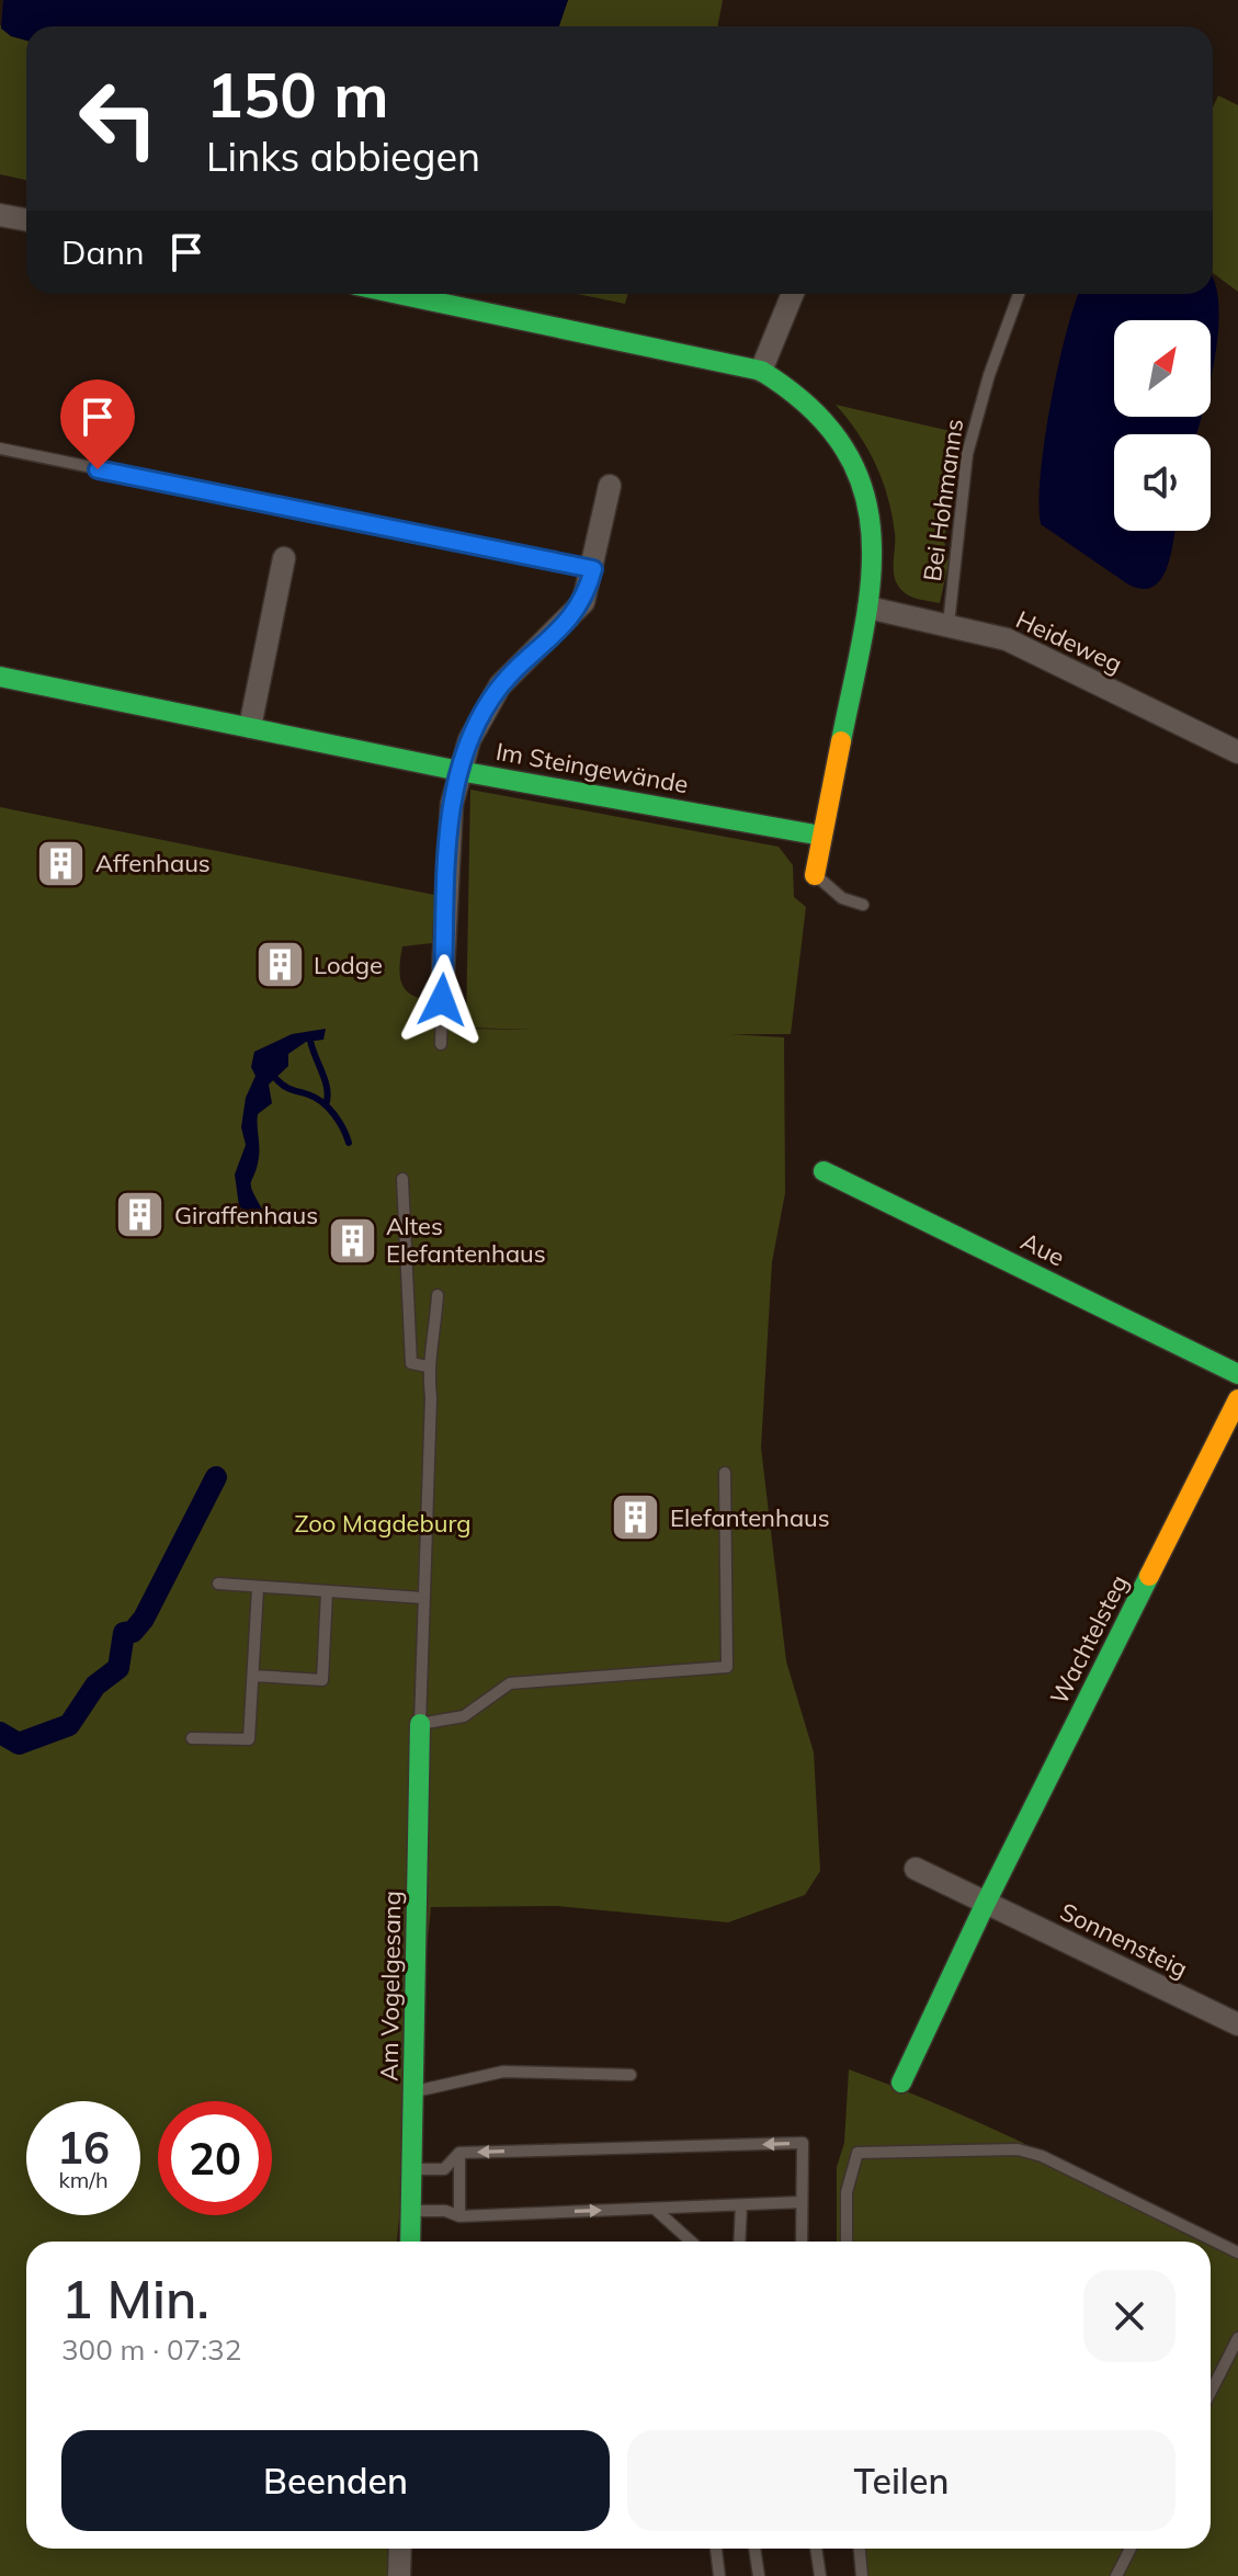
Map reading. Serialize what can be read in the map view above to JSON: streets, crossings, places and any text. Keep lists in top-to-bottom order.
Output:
{
  "streets": {
    "street": [
      "Heideweg",
      "Im Steingewände",
      "Aue",
      "Wachtelsteg",
      "Sonnensteig",
      "Am Vogelgesang"
    ],
    "lane": ["Bei Hohmanns"]
  },
  "crossings": [
    ["Bei Hohmanns", "Heideweg"],
    ["Wachtelsteg", "Sonnensteig"]
  ],
  "parks": ["Zoo Magdeburg"],
  "places": {
    "building": [
      "Affenhaus",
      "Lodge",
      "Giraffenhaus",
      "Altes Elefantenhaus",
      "Elefantenhaus"
    ]
  },
  "north": "top right",
  "page": {
    "turn": ["150 m", "Links abbiegen"],
    "then": "Dann",
    "speed": "16 km/h",
    "limit": "20",
    "heading": ["1 Min.", "300 m · 07:32"],
    "buttons": ["Beenden", "Teilen"]
  }
}
